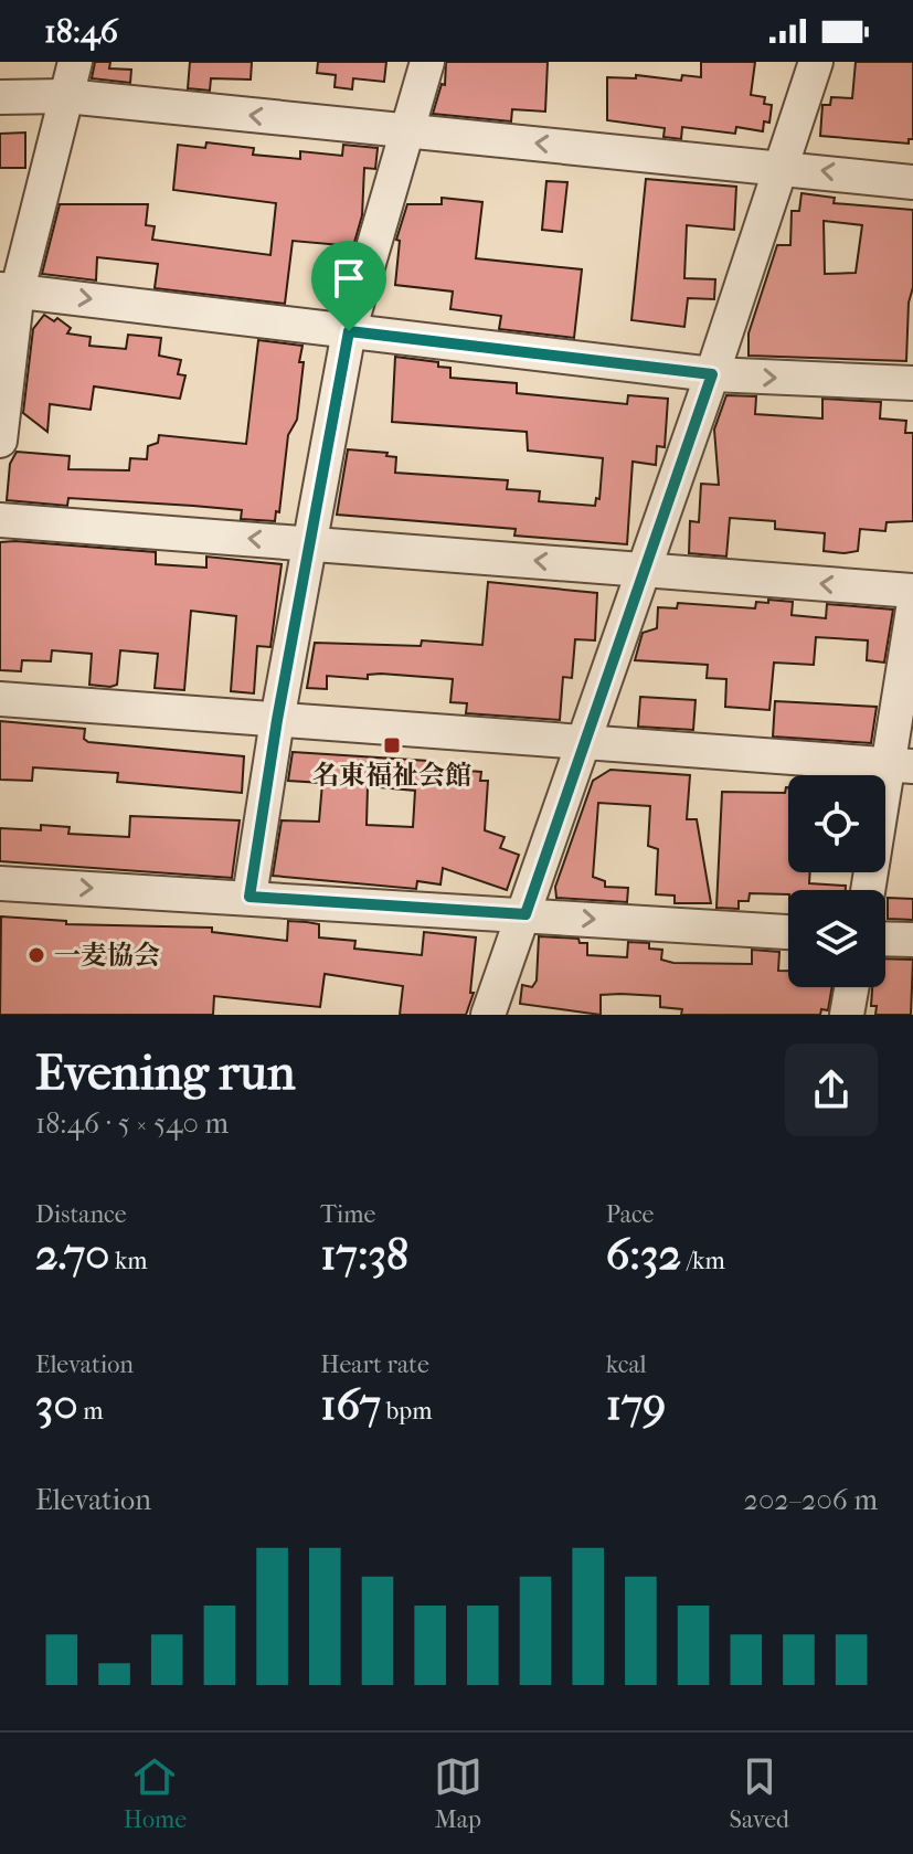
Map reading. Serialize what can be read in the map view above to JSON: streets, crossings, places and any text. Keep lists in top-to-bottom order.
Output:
{
  "places": {
    "transit": ["名東福祉会館"],
    "other": ["一麦協会"]
  },
  "page": {
    "status": "18:46",
    "heading": ["Evening run", "18:46 · 5 × 540 m"],
    "stats": [
      ["Distance", "2.70 km"],
      ["Time", "17:38"],
      ["Pace", "6:32 /km"],
      ["Elevation", "30 m"],
      ["Heart rate", "167 bpm"],
      ["kcal", "179"]
    ],
    "chart": ["Elevation", "202–206 m"],
    "tabs": ["Home", "Map", "Saved"]
  }
}
